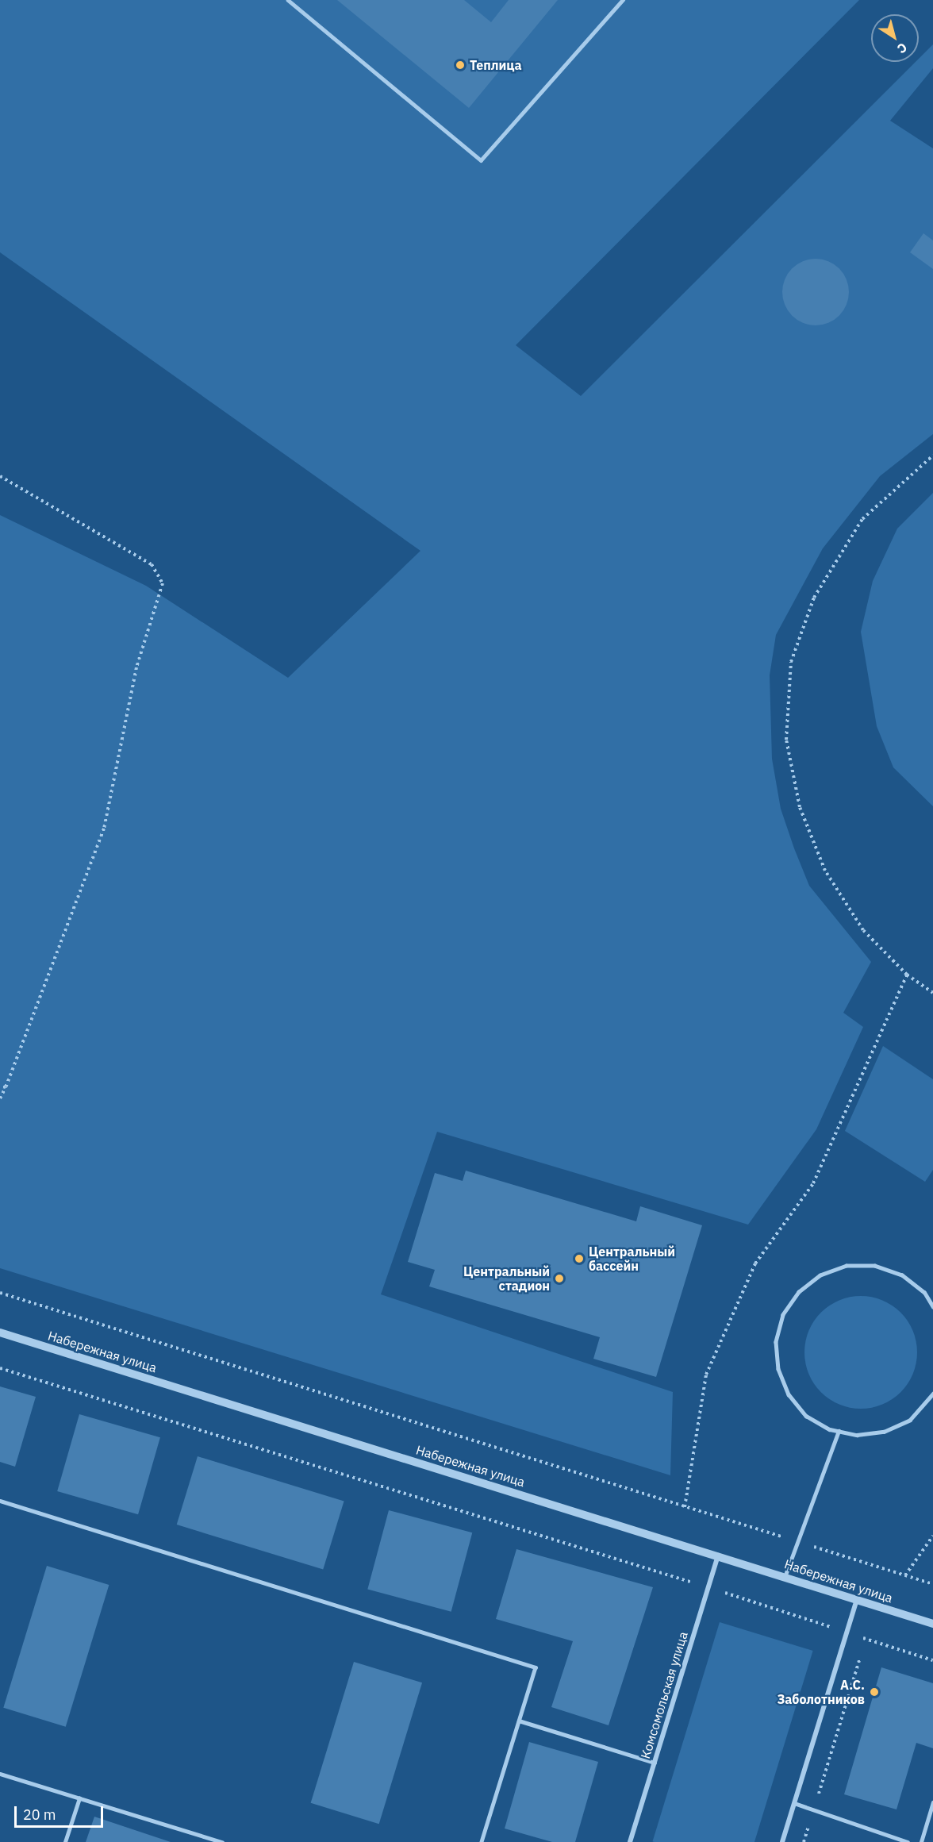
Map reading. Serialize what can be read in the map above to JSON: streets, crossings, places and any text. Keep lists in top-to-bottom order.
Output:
{
  "streets": {
    "street": ["Набережная улица", "Комсомольская улица"]
  },
  "crossings": [
    ["Набережная улица", "Комсомольская улица"]
  ],
  "places": [
    "Теплица",
    "Центральный бассейн",
    "Центральный стадион",
    "А.С. Заболотников"
  ],
  "scale_bar": "20 m",
  "north": "bottom right"
}
